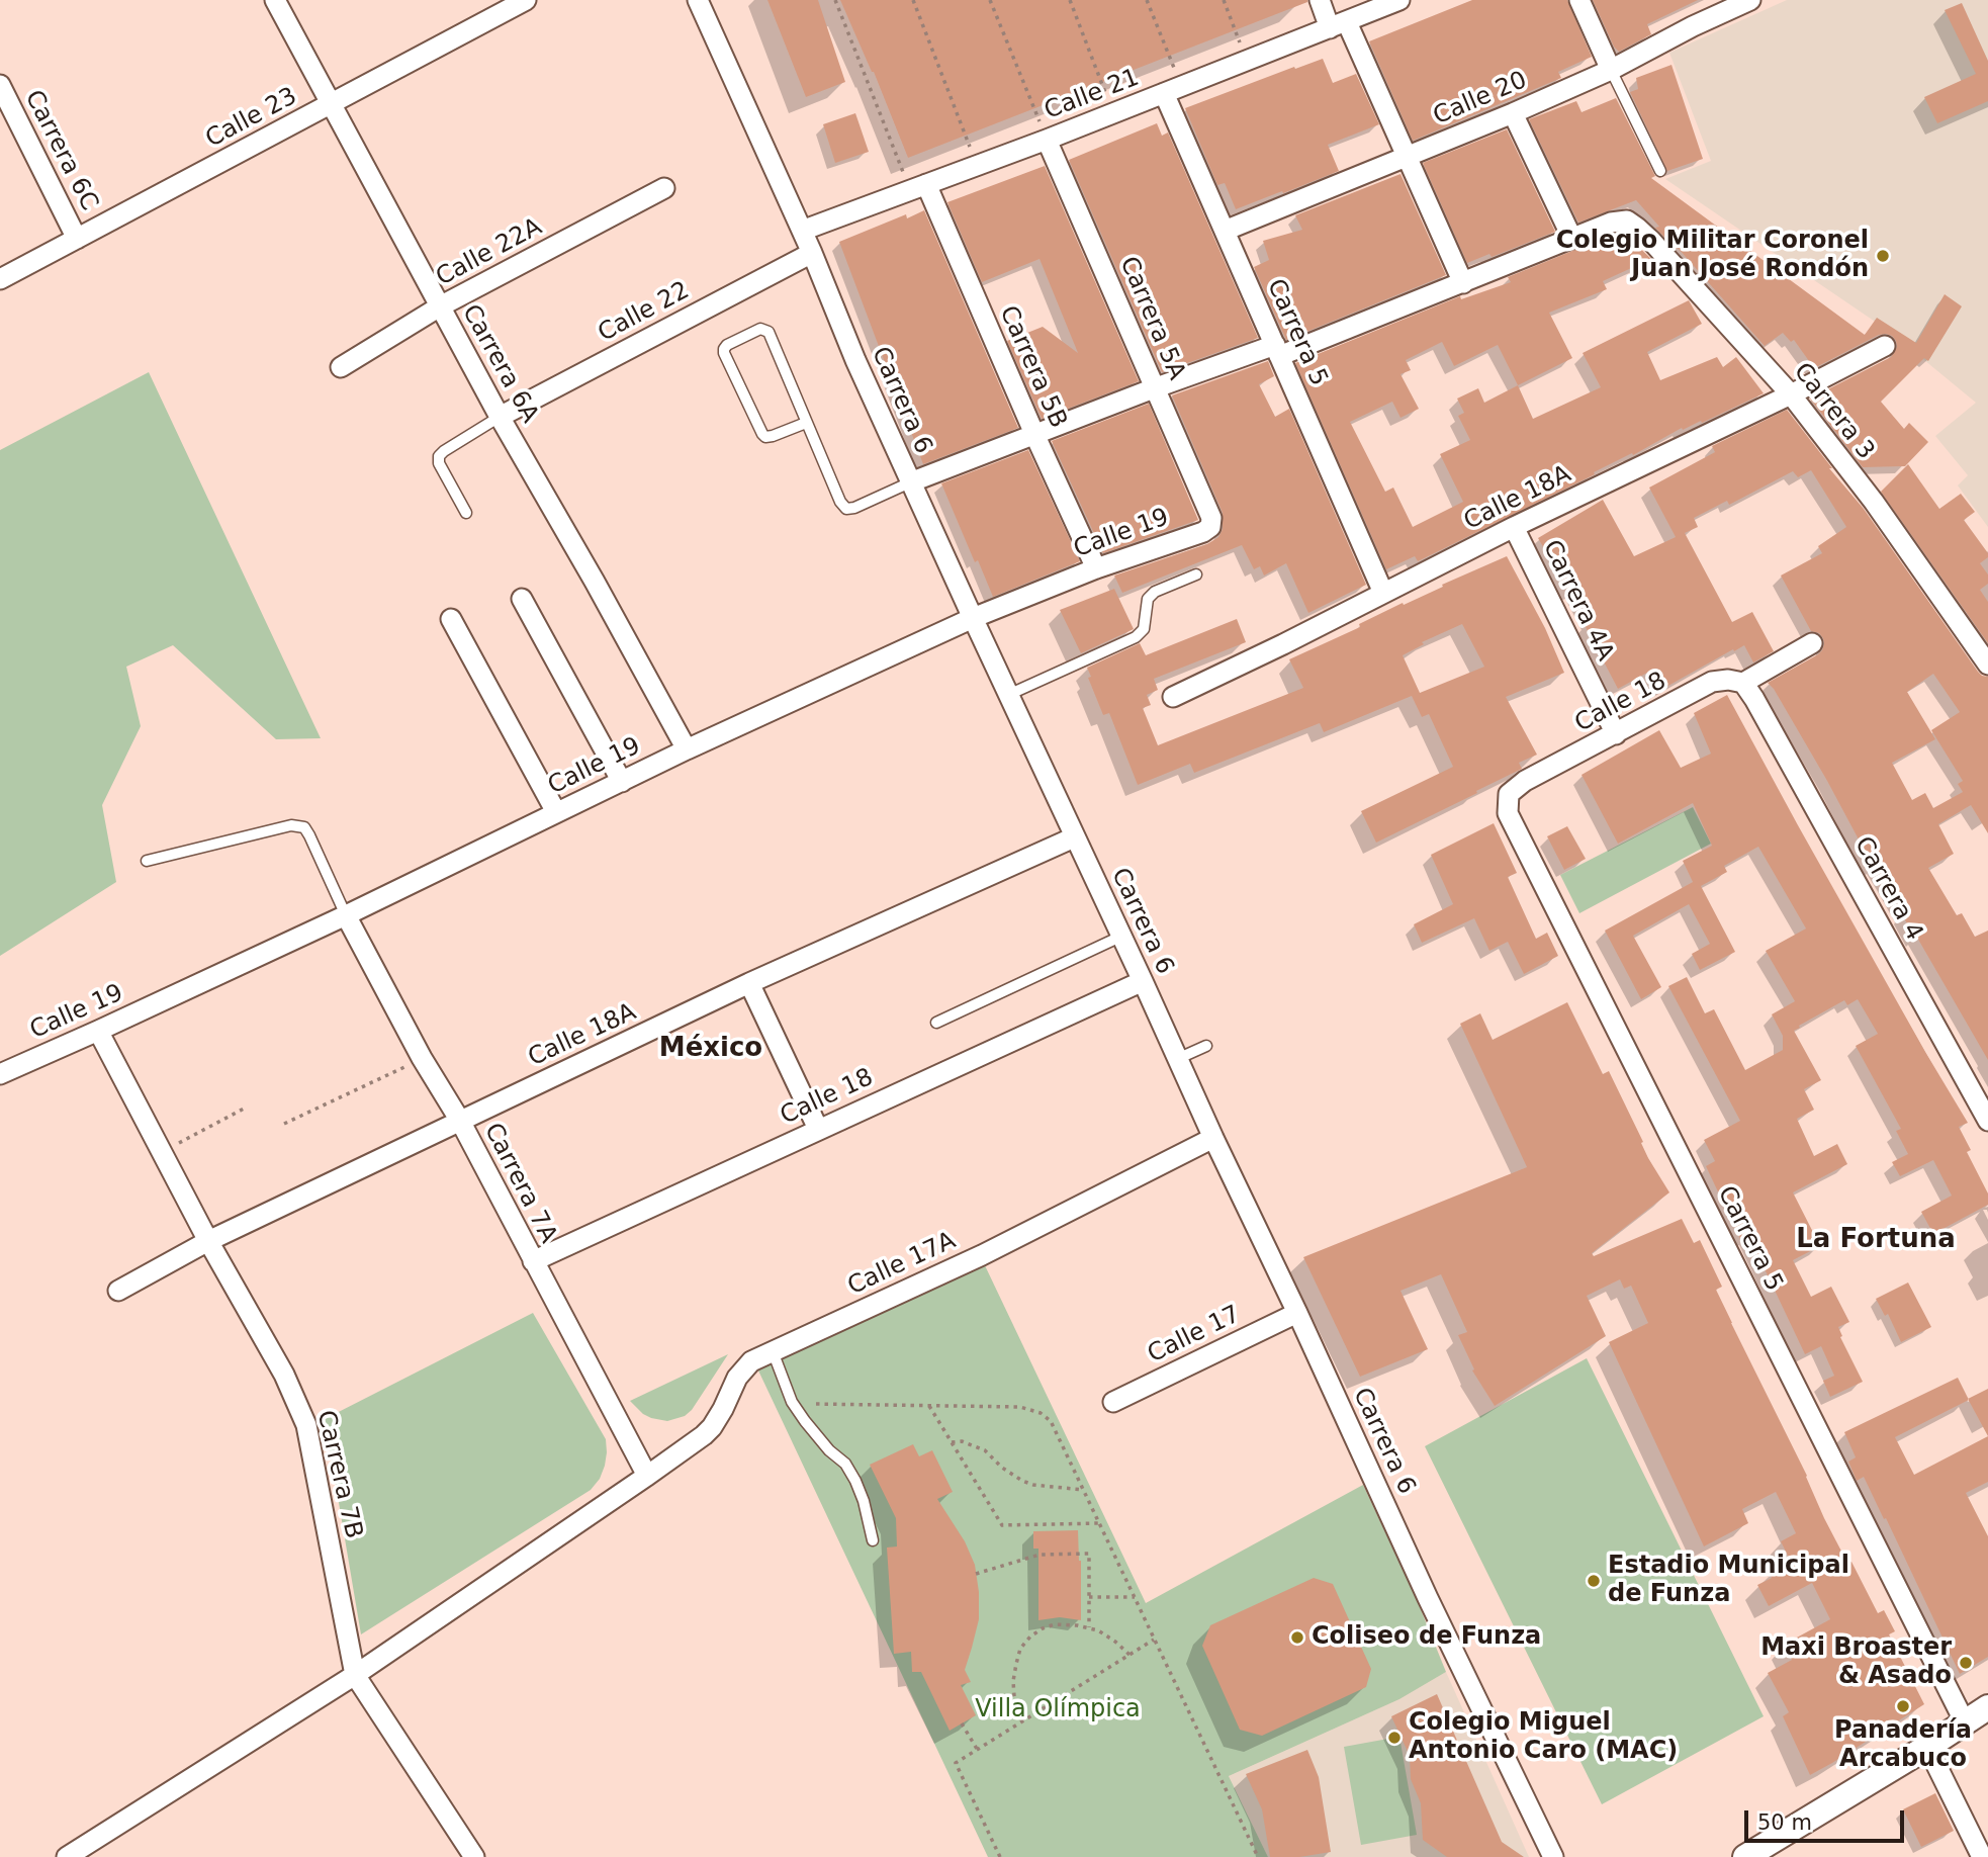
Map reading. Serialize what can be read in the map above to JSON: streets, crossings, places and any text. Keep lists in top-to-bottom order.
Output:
{
  "streets": {
    "street": [
      "Calle 21",
      "Calle 20",
      "Calle 23",
      "Carrera 6C",
      "Calle 22A",
      "Calle 22",
      "Carrera 5A",
      "Carrera 5",
      "Carrera 6A",
      "Carrera 5B",
      "Carrera 6",
      "Carrera 3",
      "Calle 18A",
      "Calle 19",
      "Carrera 4A",
      "Calle 18",
      "Carrera 4",
      "Carrera 7A",
      "Calle 17A",
      "Calle 17",
      "Carrera 7B"
    ]
  },
  "crossings": [
    ["Calle 21", "Carrera 5A"],
    ["Calle 21", "Carrera 5"],
    ["Calle 21", "Carrera 5B"],
    ["Calle 21", "Carrera 6"],
    ["Calle 20", "Carrera 5"],
    ["Calle 23", "Carrera 6C"],
    ["Calle 23", "Carrera 6A"],
    ["Calle 22A", "Carrera 6A"],
    ["Calle 22", "Carrera 6A"],
    ["Calle 22", "Carrera 6"],
    ["Carrera 5A", "Calle 19"],
    ["Carrera 5", "Calle 18A"],
    ["Carrera 5", "Calle 18"],
    ["Carrera 6A", "Calle 19"],
    ["Carrera 5B", "Calle 19"],
    ["Carrera 6", "Calle 18A"],
    ["Carrera 6", "Calle 19"],
    ["Carrera 6", "Calle 18"],
    ["Carrera 6", "Calle 17A"],
    ["Carrera 6", "Calle 17"],
    ["Carrera 3", "Calle 18A"],
    ["Calle 18A", "Carrera 4A"],
    ["Calle 18A", "Carrera 7A"],
    ["Calle 18A", "Carrera 7B"],
    ["Calle 19", "Carrera 7A"],
    ["Calle 19", "Carrera 7B"],
    ["Carrera 4A", "Calle 18"],
    ["Calle 18", "Carrera 4"],
    ["Calle 18", "Carrera 7A"],
    ["Carrera 7A", "Calle 17A"],
    ["Calle 17A", "Carrera 7B"]
  ],
  "districts": ["México", "La Fortuna"],
  "parks": ["Villa Olímpica"],
  "places": [
    "Colegio Militar Coronel Juan José Rondón",
    "Estadio Municipal de Funza",
    "Coliseo de Funza",
    "Maxi Broaster & Asado",
    "Panadería Arcabuco",
    "Colegio Miguel Antonio Caro (MAC)"
  ],
  "scale_bar": "50 m"
}
